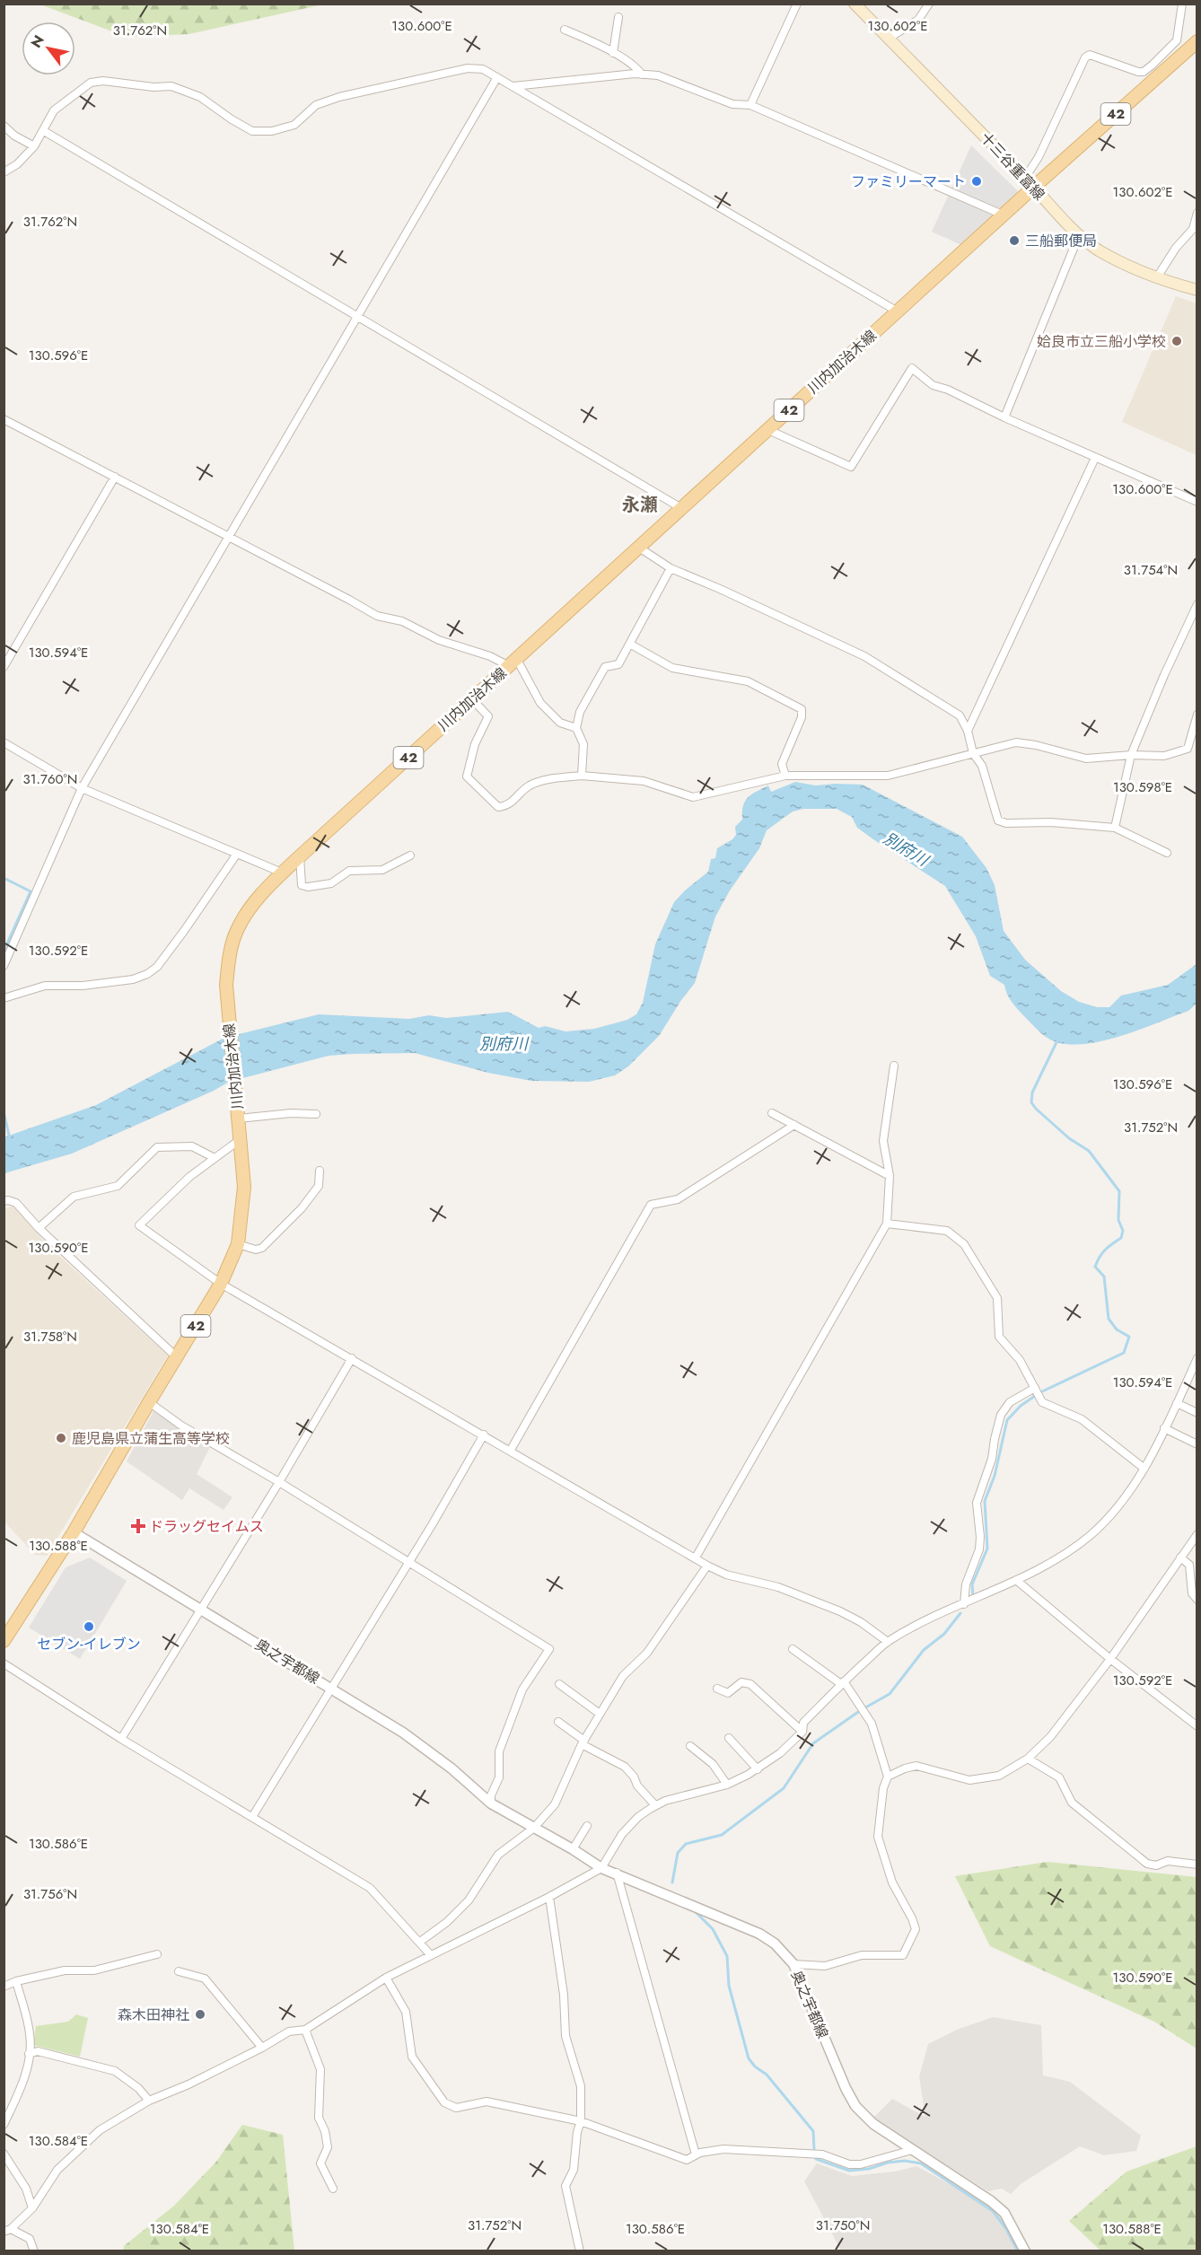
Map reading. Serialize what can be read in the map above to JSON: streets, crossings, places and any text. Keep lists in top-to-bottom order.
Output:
{
  "streets": {
    "main road": ["42", "十三谷重富線", "川内加治木線"],
    "street": ["奥之宇都線"]
  },
  "crossings": [
    ["十三谷重富線", "川内加治木線"],
    ["川内加治木線", "奥之宇都線"]
  ],
  "districts": ["永瀬"],
  "water": ["別府川"],
  "places": {
    "other": [
      "ファミリーマート",
      "三船郵便局",
      "姶良市立三船小学校",
      "鹿児島県立蒲生高等学校",
      "セブン-イレブン",
      "森木田神社"
    ],
    "health": ["ドラッグセイムス"]
  },
  "north": "top left",
  "coordinates": [
    "130.600°E",
    "130.602°E",
    "31.762°N",
    "130.596°E",
    "31.754°N",
    "130.594°E",
    "31.760°N",
    "130.598°E",
    "130.592°E",
    "31.752°N",
    "130.590°E",
    "31.758°N",
    "130.588°E",
    "130.586°E",
    "31.756°N",
    "130.584°E",
    "31.750°N"
  ]
}
